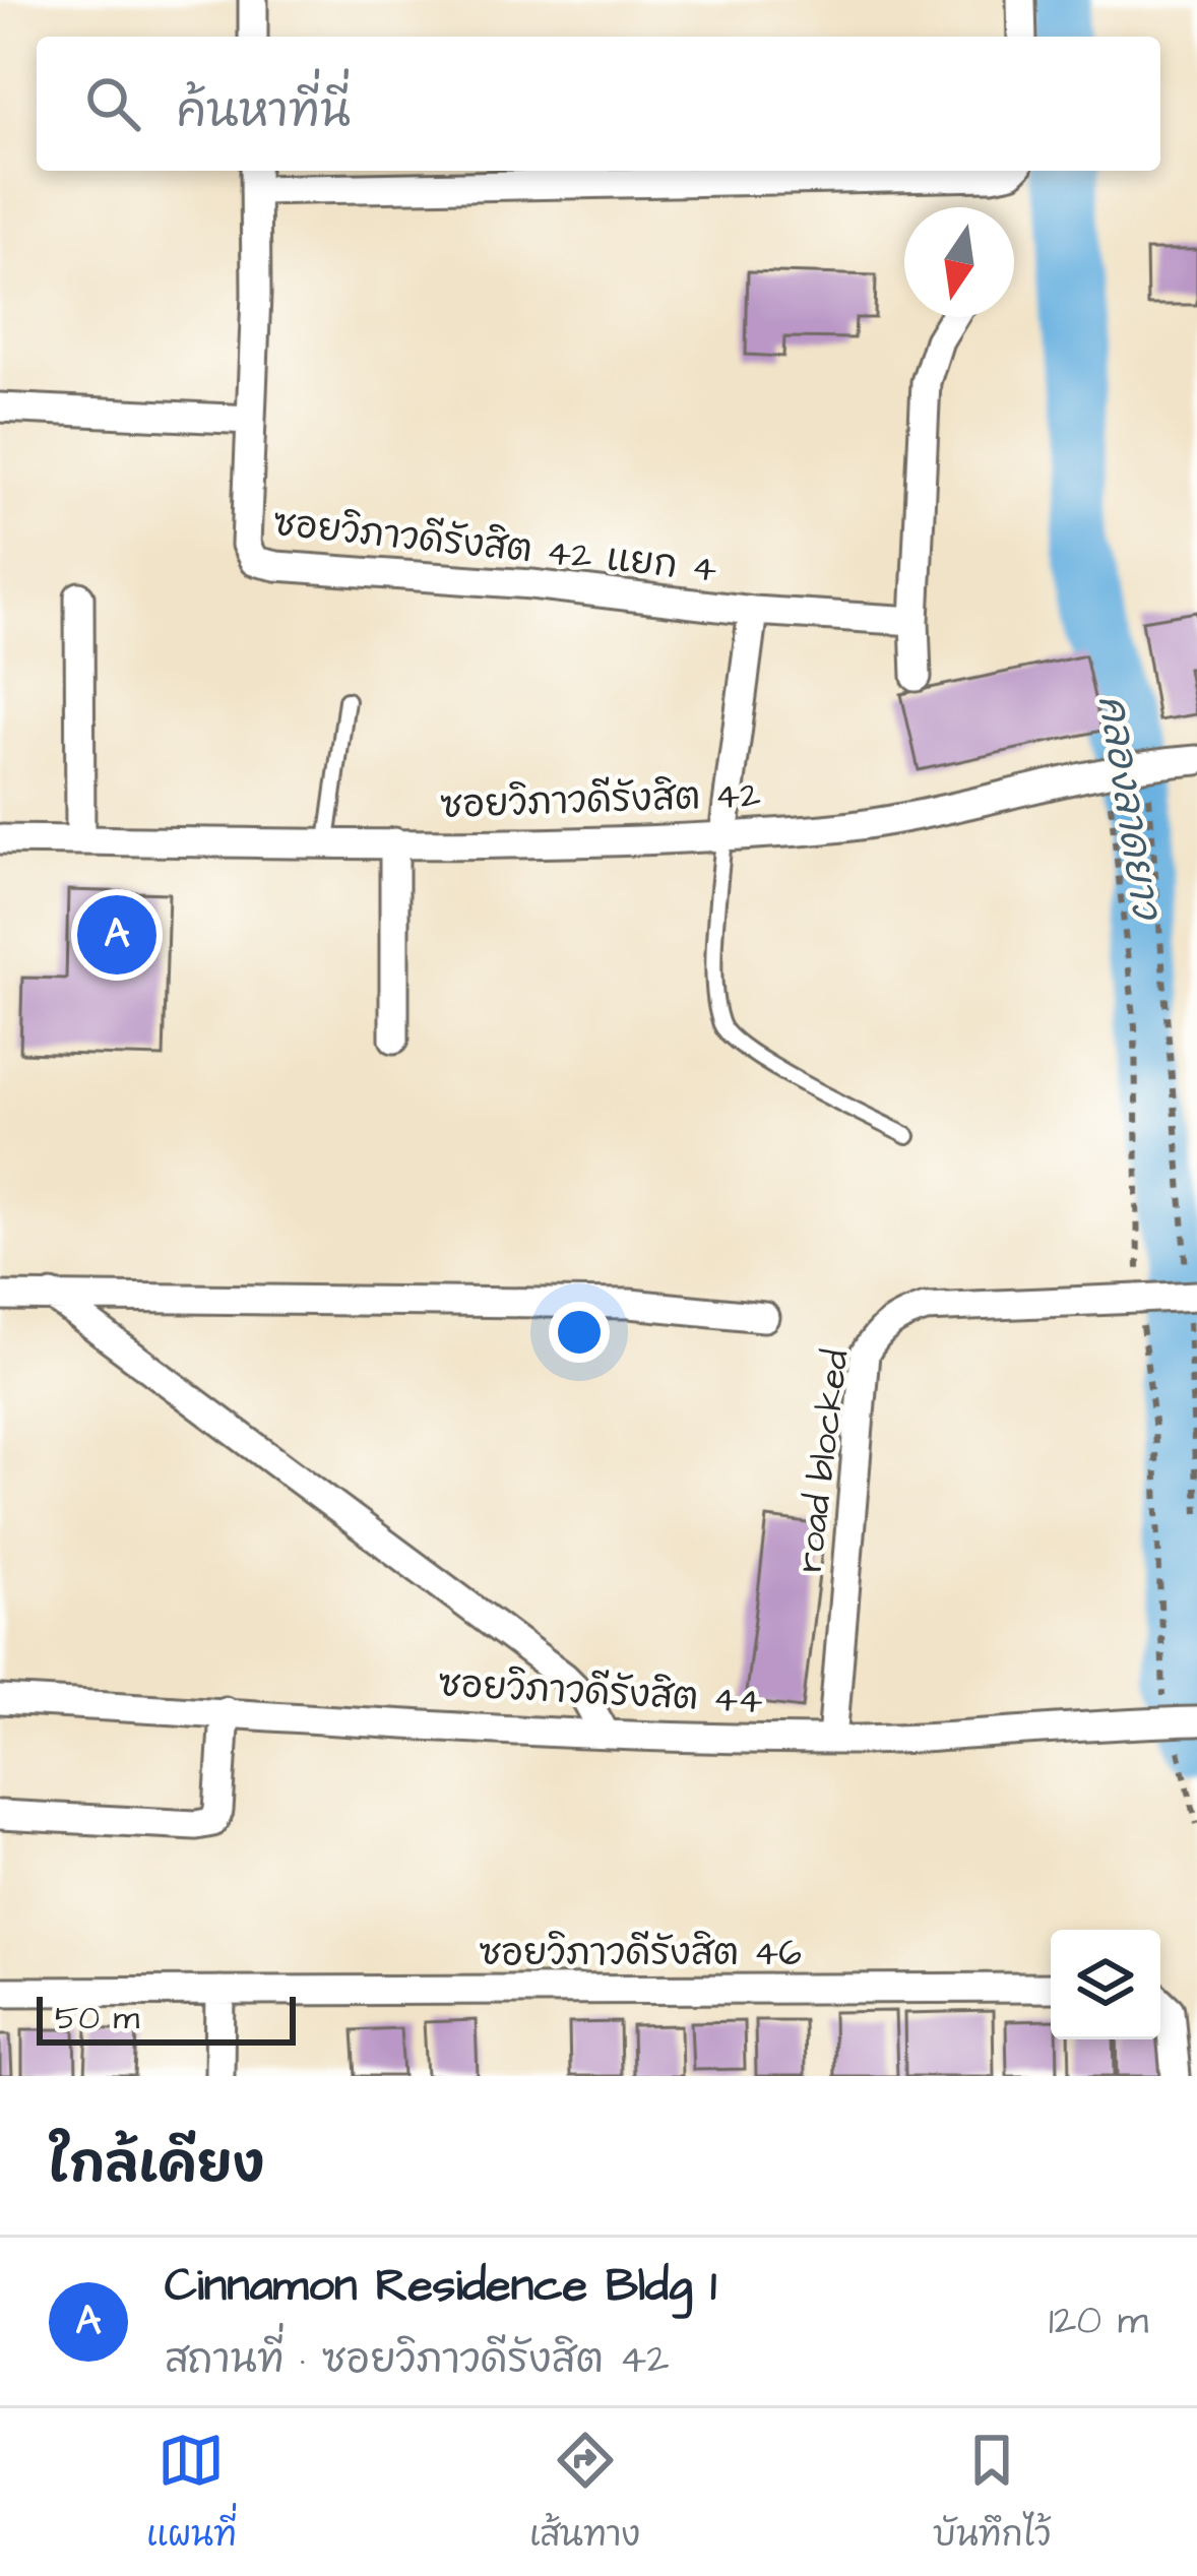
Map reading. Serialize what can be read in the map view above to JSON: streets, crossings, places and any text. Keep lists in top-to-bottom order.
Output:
{
  "streets": {
    "street": [
      "ซอยวิภาวดีรังสิต 42 แยก 4",
      "ซอยวิภาวดีรังสิต 42",
      "road blocked",
      "ซอยวิภาวดีรังสิต 44",
      "ซอยวิภาวดีรังสิต 46"
    ]
  },
  "crossings": [
    ["ซอยวิภาวดีรังสิต 42 แยก 4", "ซอยวิภาวดีรังสิต 42"],
    ["road blocked", "ซอยวิภาวดีรังสิต 44"]
  ],
  "water": ["คลองลาดยาว"],
  "scale_bar": "50 m",
  "north": "bottom",
  "page": {
    "search": "ค้นหาที่นี่",
    "pins": "A",
    "scale": "50 m",
    "heading": "ใกล้เคียง",
    "list": [
      {
        "mark": "A",
        "name": "Cinnamon Residence Bldg 1",
        "note": "สถานที่ · ซอยวิภาวดีรังสิต 42",
        "value": "120 m"
      }
    ],
    "nav": ["แผนที่", "เส้นทาง", "บันทึกไว้"]
  }
}
